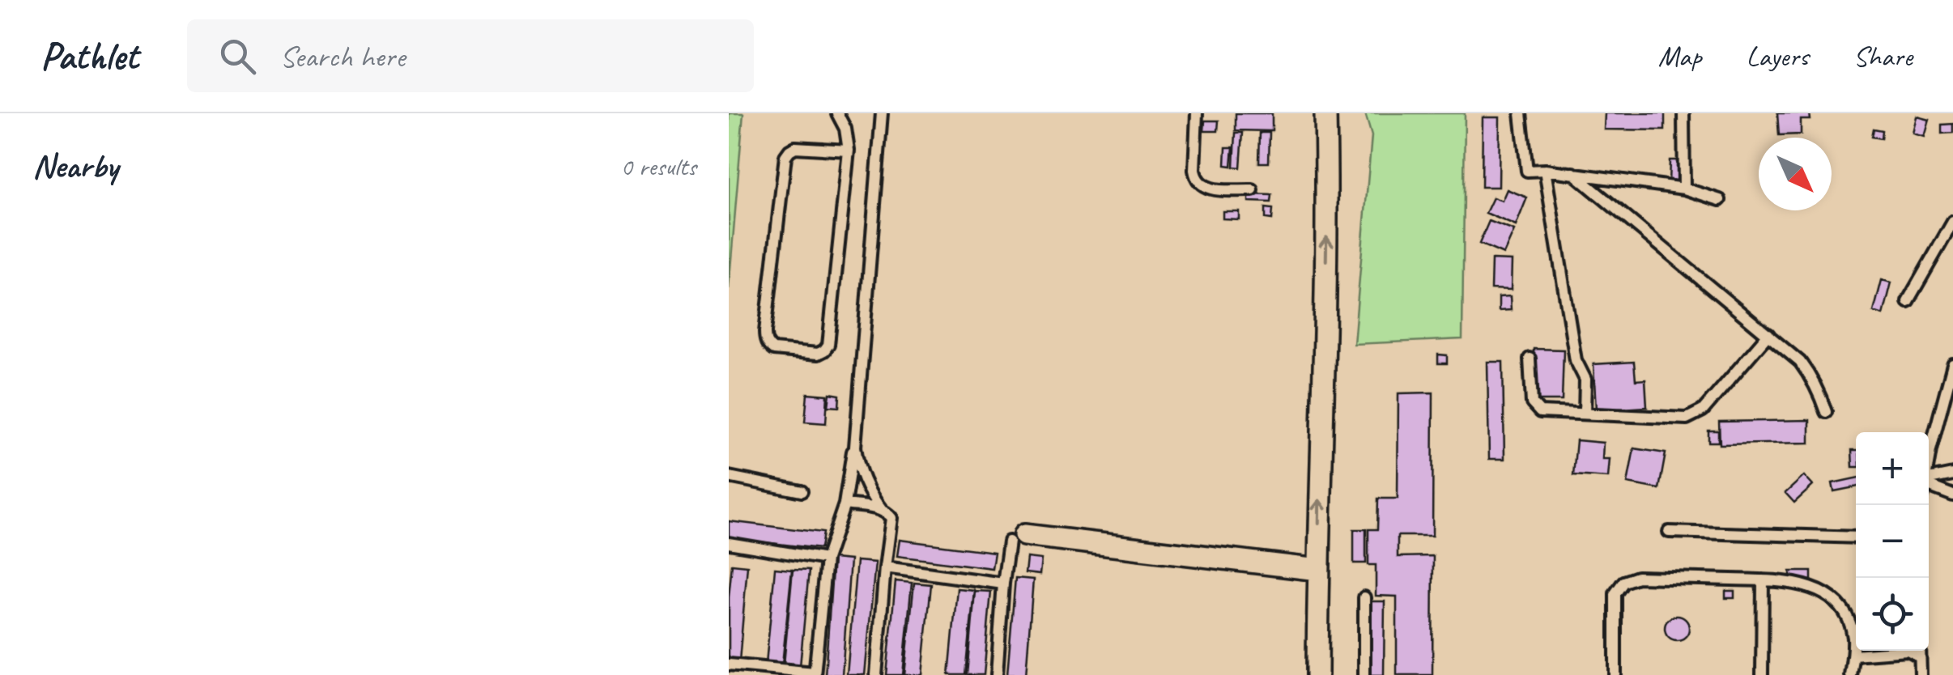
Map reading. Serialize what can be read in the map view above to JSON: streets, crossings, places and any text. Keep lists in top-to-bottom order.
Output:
{
  "north": "bottom right",
  "page": {
    "header": "Pathlet",
    "search": "Search here",
    "nav": ["Map", "Layers", "Share"],
    "heading": ["Nearby", "0 results"],
    "map_buttons": ["+", "−"]
  }
}
